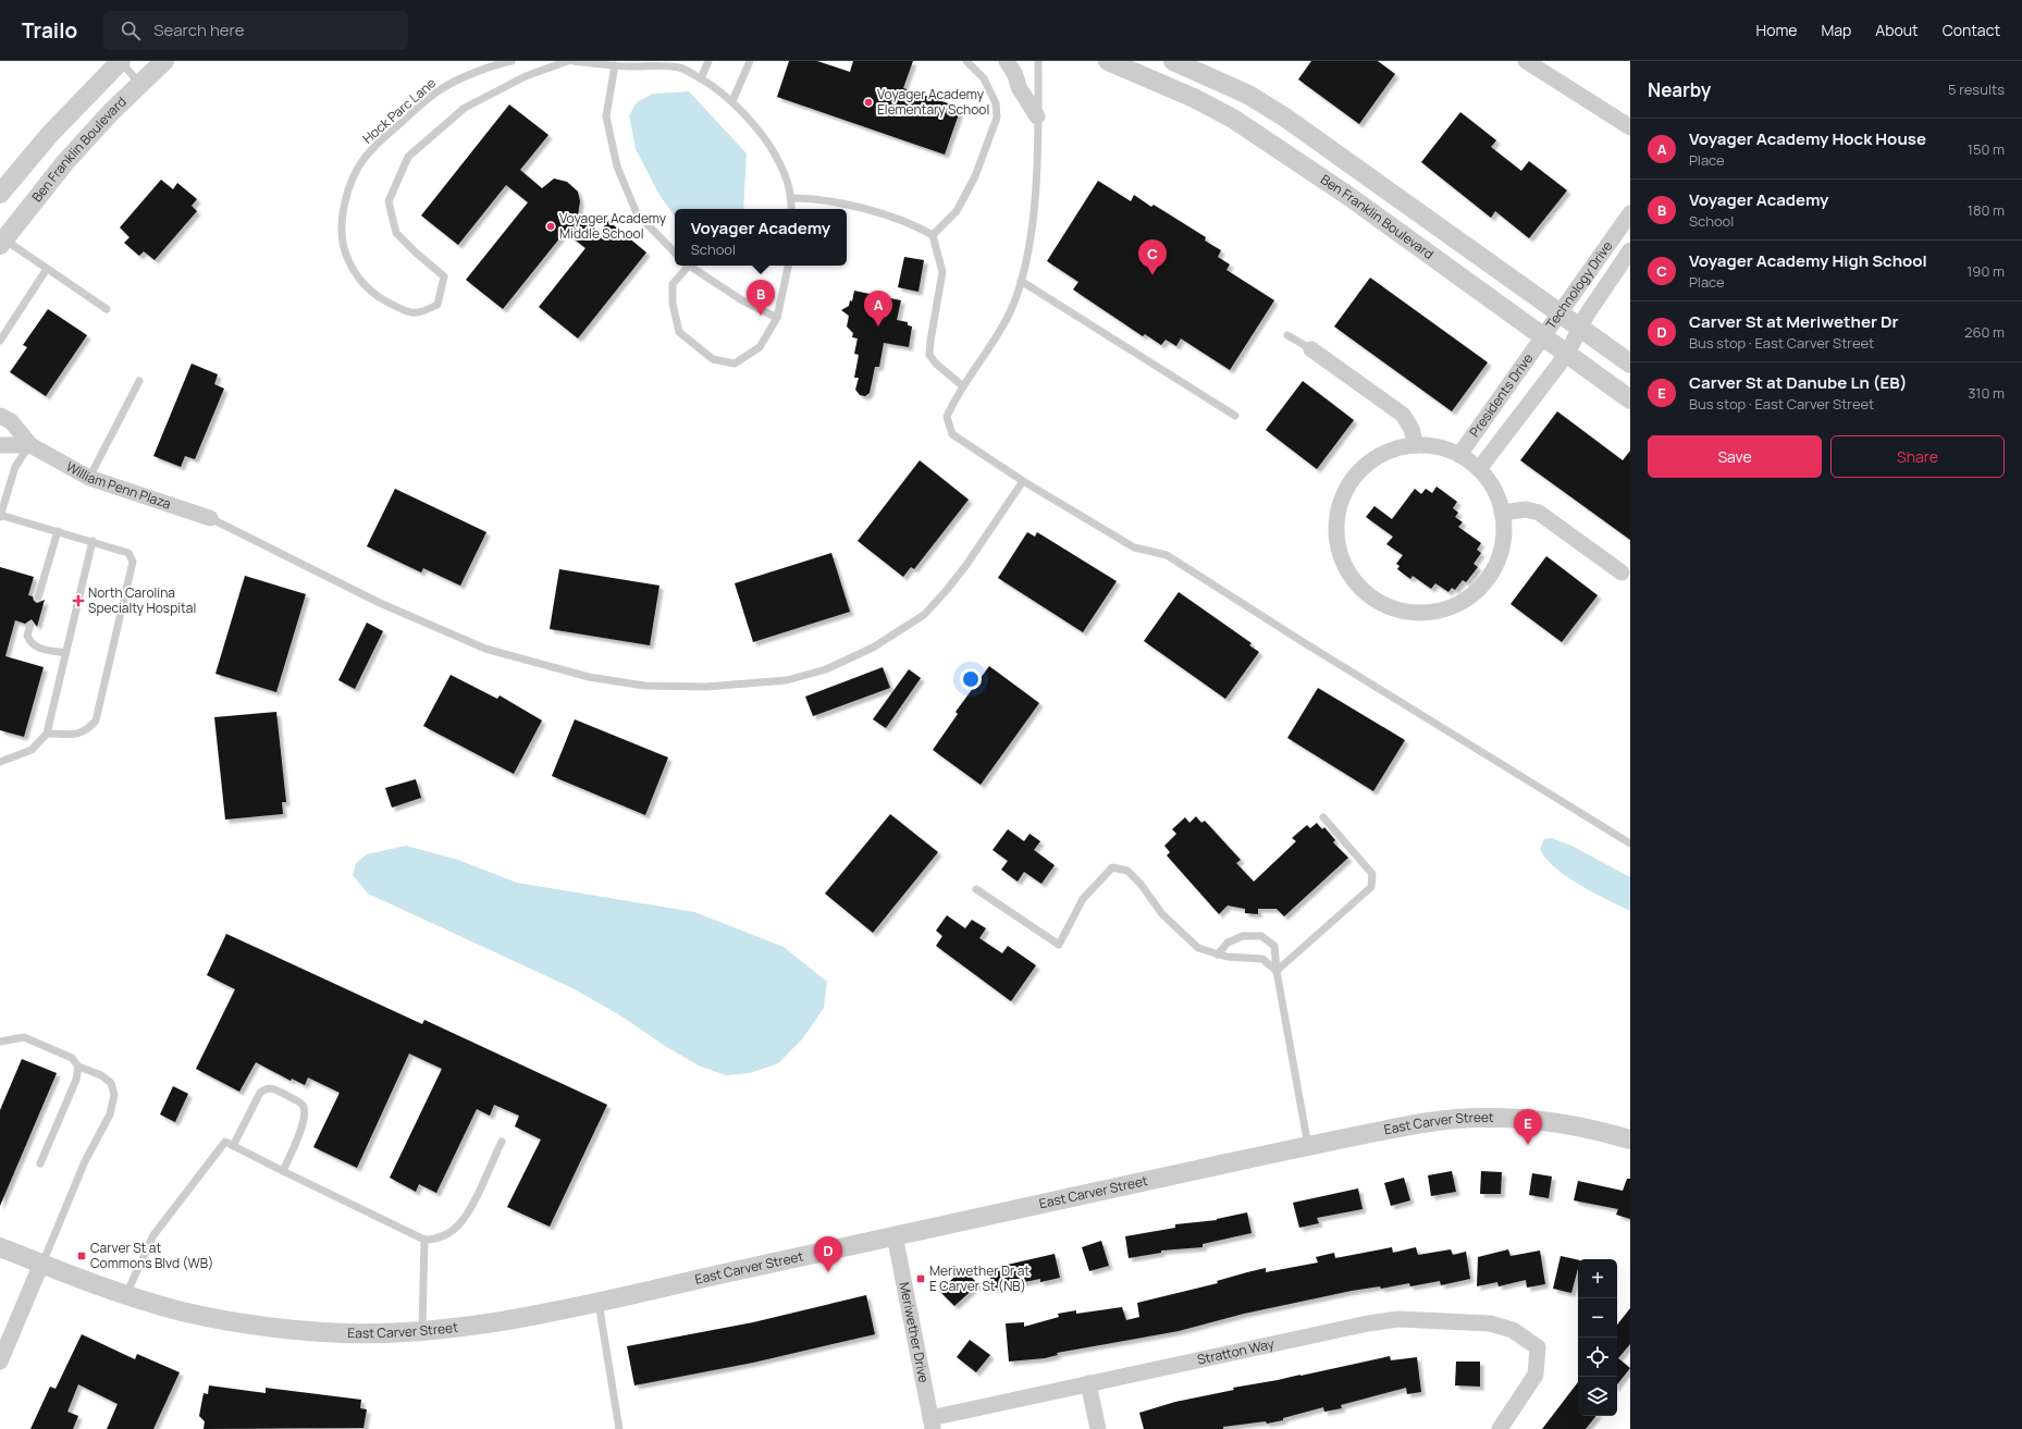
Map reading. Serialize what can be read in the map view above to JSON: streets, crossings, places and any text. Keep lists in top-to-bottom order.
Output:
{
  "streets": {
    "street": [
      "Ben Franklin Boulevard",
      "Technology Drive",
      "Presidents Drive",
      "William Penn Plaza",
      "East Carver Street",
      "Meriwether Drive",
      "Stratton Way"
    ],
    "lane": ["Hock Parc Lane"]
  },
  "crossings": [
    ["Ben Franklin Boulevard", "Technology Drive"],
    ["Ben Franklin Boulevard", "Presidents Drive"],
    ["Technology Drive", "Presidents Drive"],
    ["East Carver Street", "Meriwether Drive"],
    ["Meriwether Drive", "Stratton Way"]
  ],
  "places": {
    "other": ["Voyager Academy Elementary School", "Voyager Academy Middle School"],
    "health": ["North Carolina Specialty Hospital"],
    "transit": ["Carver St at Commons Blvd (WB)", "Meriwether Dr at E Carver St (NB)"]
  },
  "page": {
    "header": "Trailo",
    "search": "Search here",
    "nav": [
      "Home",
      "Map",
      "About",
      "Contact"
    ],
    "heading": ["Nearby", "5 results"],
    "list": [
      {
        "mark": "A",
        "name": "Voyager Academy Hock House",
        "note": "Place",
        "value": "150 m"
      },
      {
        "mark": "B",
        "name": "Voyager Academy",
        "note": "School",
        "value": "180 m"
      },
      {
        "mark": "C",
        "name": "Voyager Academy High School",
        "note": "Place",
        "value": "190 m"
      },
      {
        "mark": "D",
        "name": "Carver St at Meriwether Dr",
        "note": "Bus stop · East Carver Street",
        "value": "260 m"
      },
      {
        "mark": "E",
        "name": "Carver St at Danube Ln (EB)",
        "note": "Bus stop · East Carver Street",
        "value": "310 m"
      }
    ],
    "popup": ["Voyager Academy", "School"],
    "pins": [
      "C",
      "B",
      "A",
      "E",
      "D"
    ],
    "buttons": ["Save", "Share"],
    "map_buttons": ["+", "−"]
  }
}
